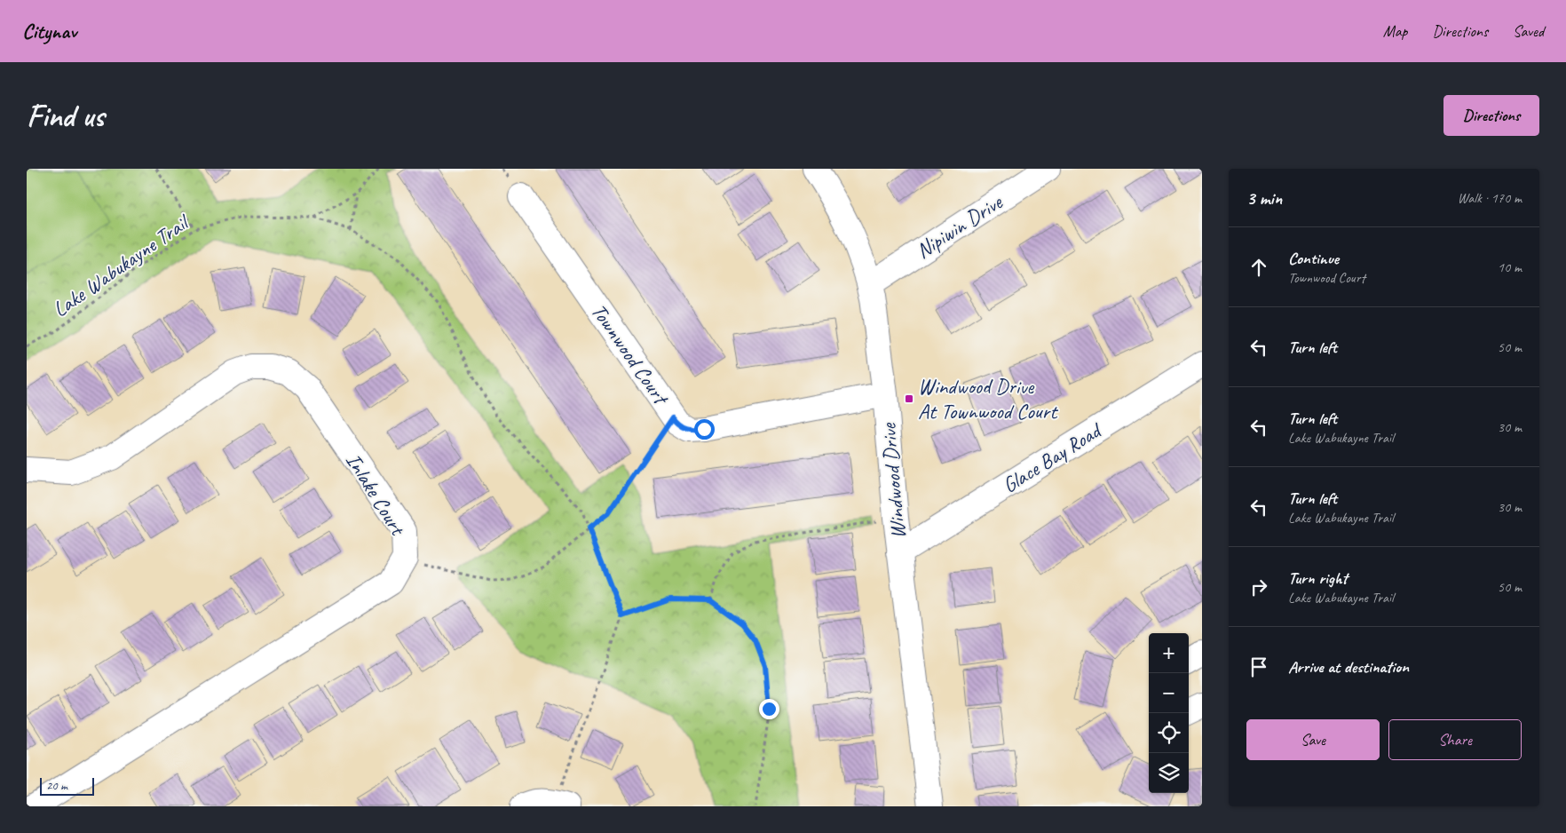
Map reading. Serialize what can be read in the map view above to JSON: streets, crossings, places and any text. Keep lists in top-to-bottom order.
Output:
{
  "streets": {
    "street": [
      "Nipiwin Drive",
      "Townwood Court",
      "Glace Bay Road",
      "Windwood Drive",
      "Inlake Court"
    ],
    "path": ["Lake Wabukayne Trail"]
  },
  "crossings": [
    ["Nipiwin Drive", "Windwood Drive"],
    ["Townwood Court", "Windwood Drive"],
    ["Glace Bay Road", "Windwood Drive"]
  ],
  "places": {
    "transit": ["Windwood Drive At Townwood Court"]
  },
  "scale_bar": "20 m",
  "page": {
    "header": "Citynav",
    "nav": ["Map", "Directions", "Saved"],
    "buttons": [
      "Directions",
      ["Save", "Share"]
    ],
    "title": "Find us",
    "heading": ["3 min", "Walk · 170 m"],
    "list": [
      ["Continue", "Townwood Court", "10 m"],
      ["Turn left", "50 m"],
      ["Turn left", "Lake Wabukayne Trail", "30 m"],
      ["Turn left", "Lake Wabukayne Trail", "30 m"],
      ["Turn right", "Lake Wabukayne Trail", "50 m"],
      "Arrive at destination"
    ],
    "map_buttons": ["+", "−"],
    "scale": "20 m"
  }
}
